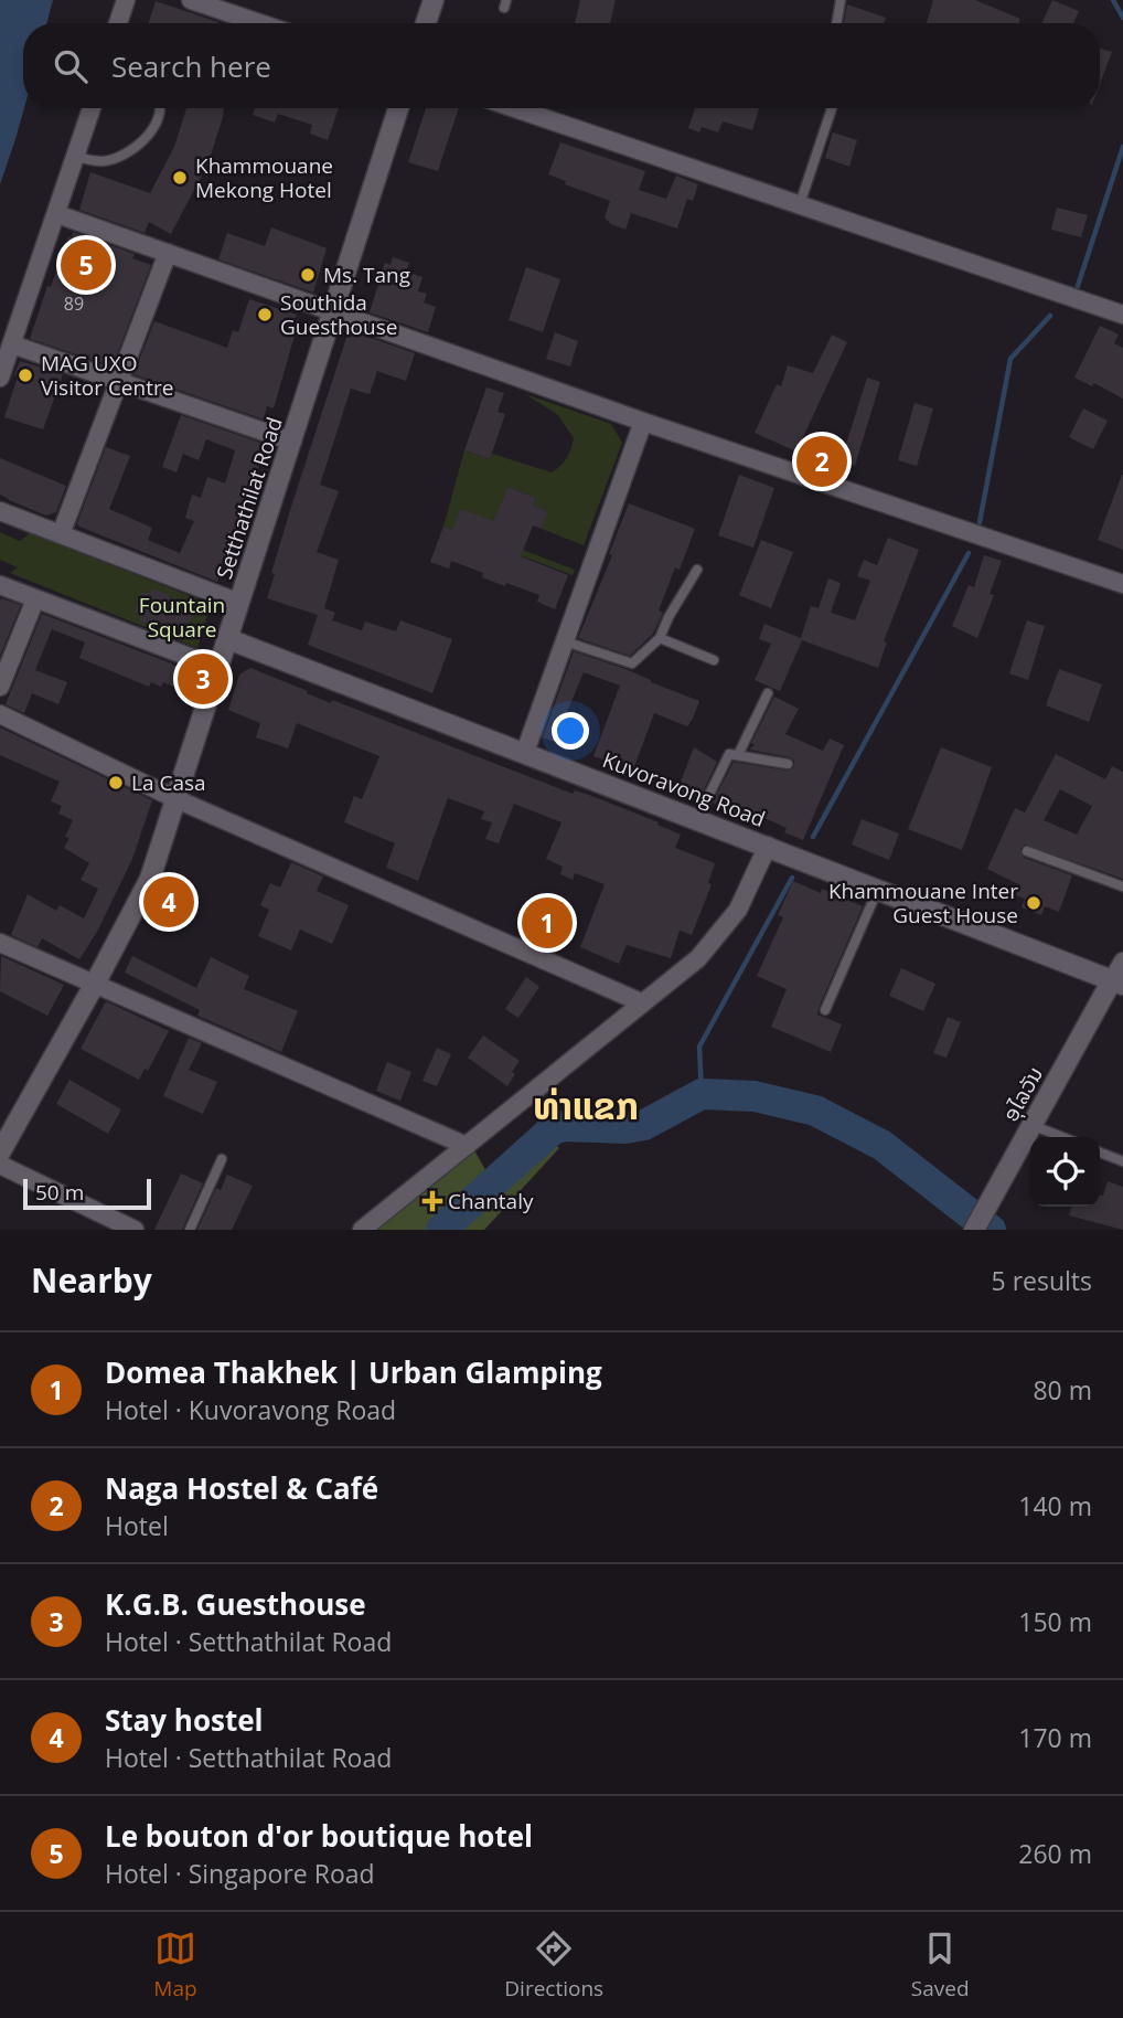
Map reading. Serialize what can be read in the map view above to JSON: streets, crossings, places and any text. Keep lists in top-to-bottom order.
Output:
{
  "streets": {
    "street": ["Setthathilat Road", "Kuvoravong Road", "ອຸໄລວັນ"]
  },
  "crossings": [
    ["Setthathilat Road", "Kuvoravong Road"],
    ["Kuvoravong Road", "ອຸໄລວັນ"]
  ],
  "districts": ["ທ່າແຂກ"],
  "parks": ["Fountain Square"],
  "places": {
    "other": [
      "Khammouane Mekong Hotel",
      "Ms. Tang",
      "Southida Guesthouse",
      "MAG UXO Visitor Centre",
      "La Casa",
      "Khammouane Inter Guest House"
    ],
    "health": ["Chantaly"]
  },
  "house_numbers": ["89"],
  "scale_bar": "50 m",
  "page": {
    "search": "Search here",
    "pins": [
      "5",
      "2",
      "3",
      "4",
      "1"
    ],
    "scale": "50 m",
    "heading": ["Nearby", "5 results"],
    "list": [
      {
        "mark": "1",
        "name": "Domea Thakhek | Urban Glamping",
        "note": "Hotel · Kuvoravong Road",
        "value": "80 m"
      },
      {
        "mark": "2",
        "name": "Naga Hostel & Café",
        "note": "Hotel",
        "value": "140 m"
      },
      {
        "mark": "3",
        "name": "K.G.B. Guesthouse",
        "note": "Hotel · Setthathilat Road",
        "value": "150 m"
      },
      {
        "mark": "4",
        "name": "Stay hostel",
        "note": "Hotel · Setthathilat Road",
        "value": "170 m"
      },
      {
        "mark": "5",
        "name": "Le bouton d'or boutique hotel",
        "note": "Hotel · Singapore Road",
        "value": "260 m"
      }
    ],
    "nav": ["Map", "Directions", "Saved"]
  }
}
